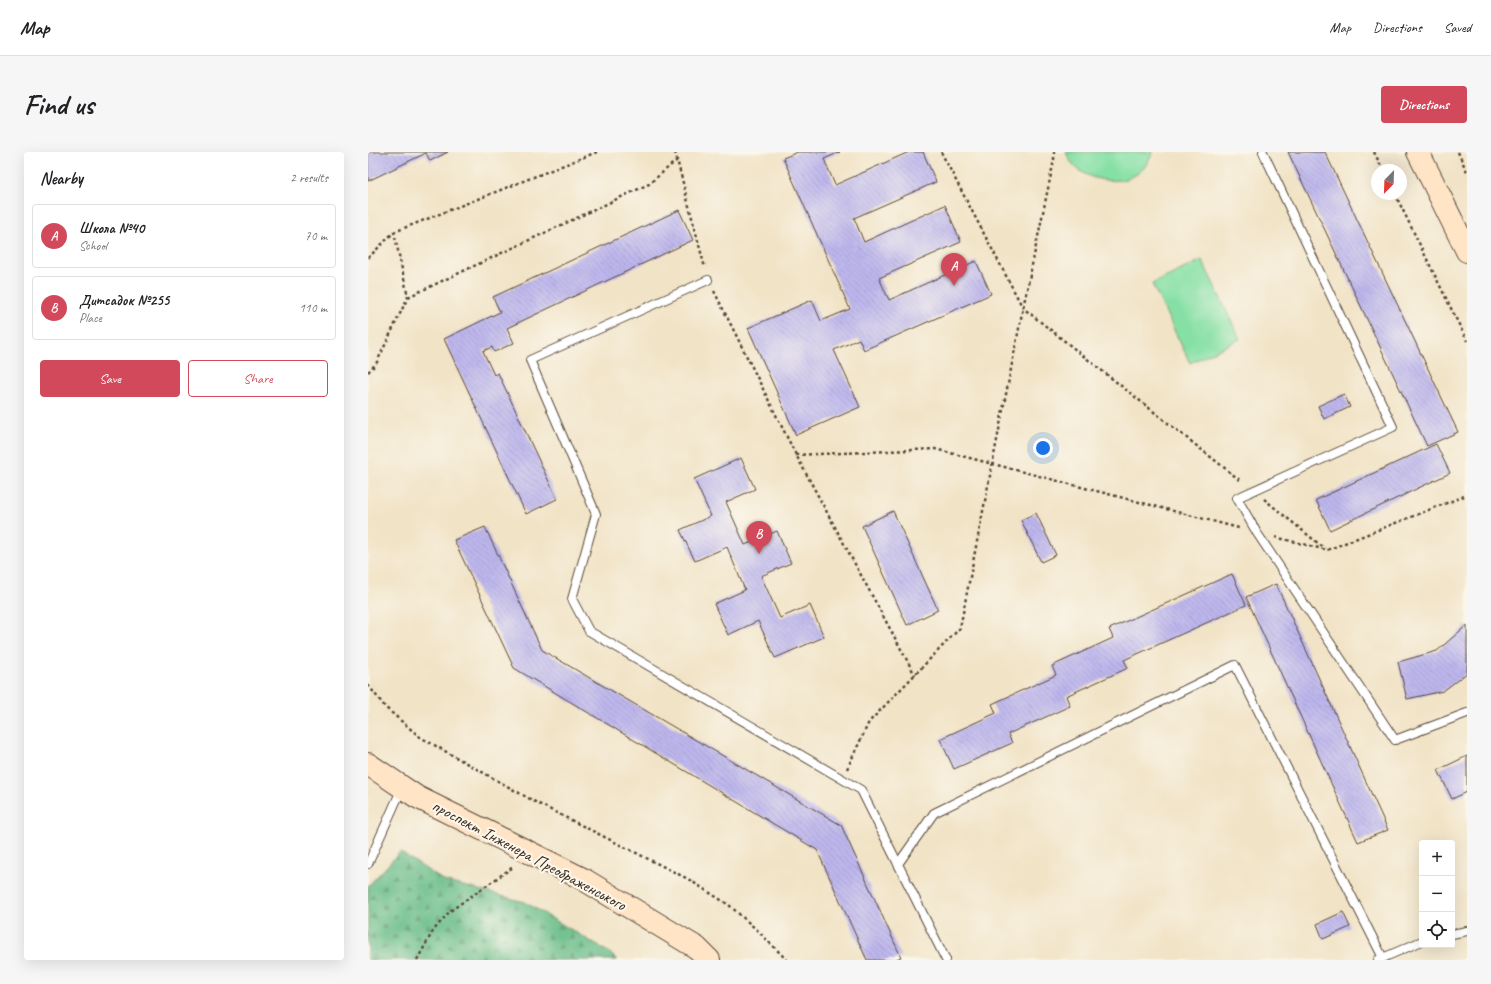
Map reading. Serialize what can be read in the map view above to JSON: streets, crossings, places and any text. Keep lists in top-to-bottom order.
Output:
{
  "streets": {
    "main road": ["проспект Інженера Преображенського"]
  },
  "north": "bottom left",
  "page": {
    "header": "Map",
    "nav": ["Map", "Directions", "Saved"],
    "buttons": [
      "Directions",
      ["Save", "Share"]
    ],
    "title": "Find us",
    "heading": ["Nearby", "2 results"],
    "list": [
      {
        "mark": "A",
        "name": "Школа №40",
        "note": "School",
        "value": "70 m"
      },
      {
        "mark": "B",
        "name": "Дитсадок №255",
        "note": "Place",
        "value": "110 m"
      }
    ],
    "pins": ["A", "B"],
    "map_buttons": ["+", "−"]
  }
}
